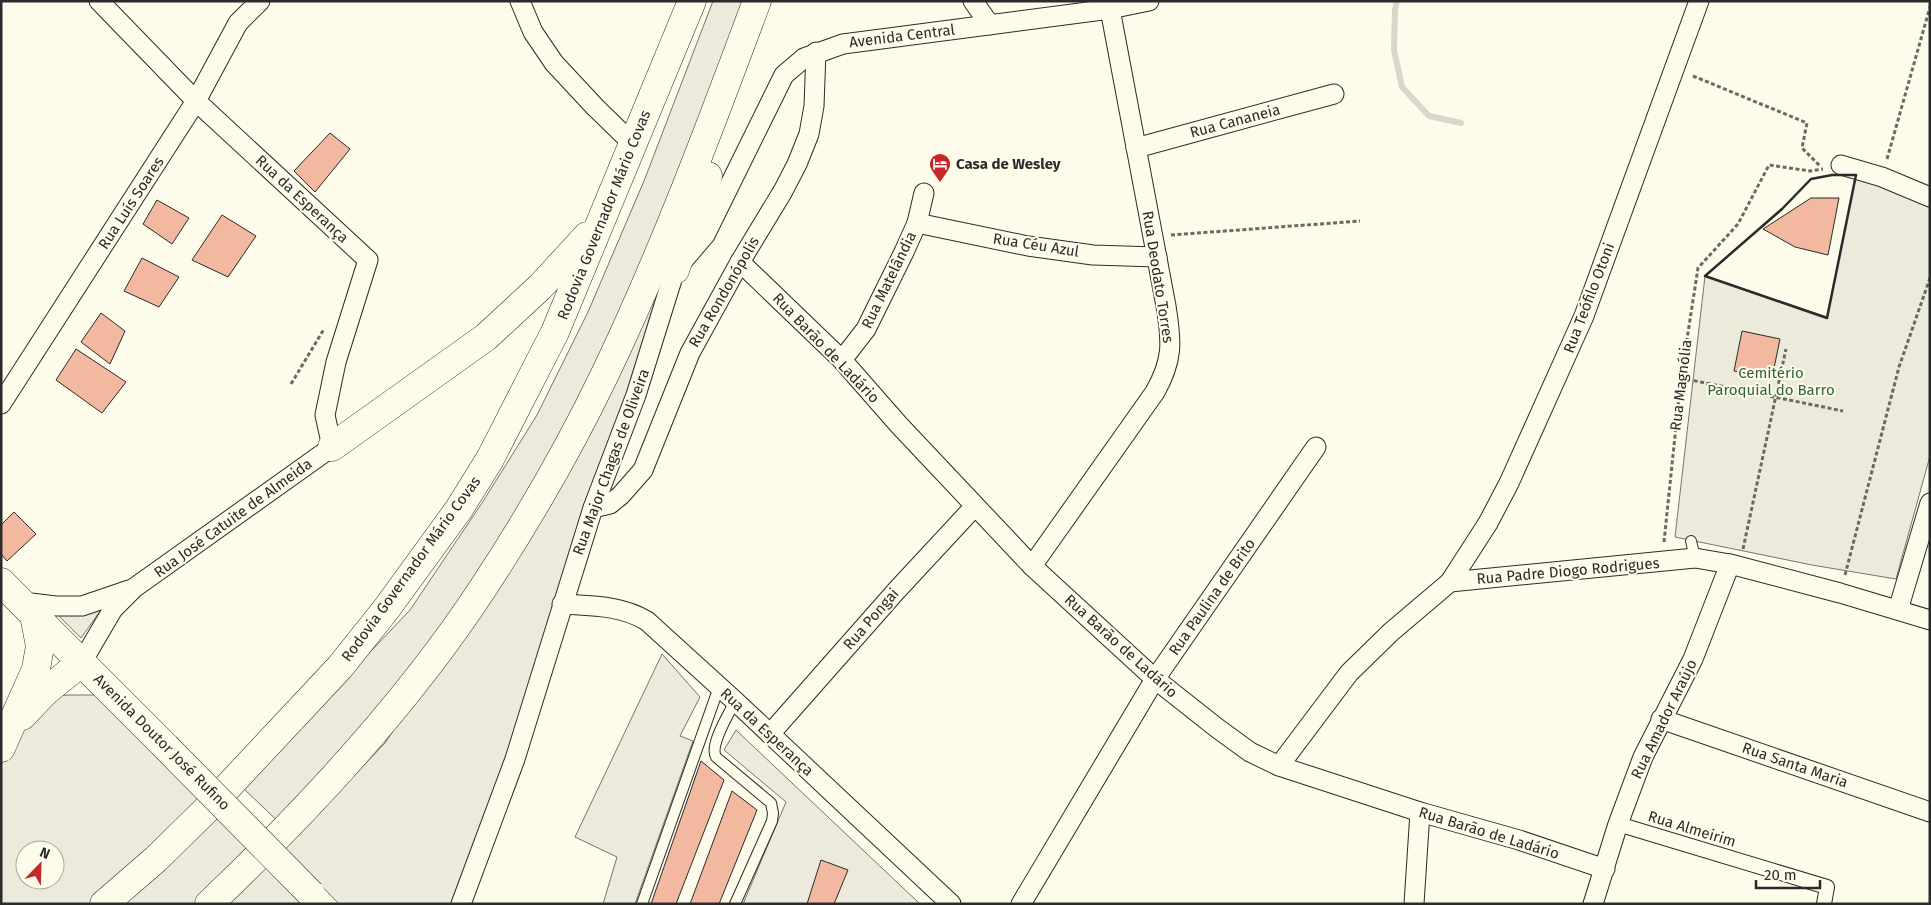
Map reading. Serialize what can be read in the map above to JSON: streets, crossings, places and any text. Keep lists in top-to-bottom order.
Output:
{
  "streets": {
    "main road": ["Rodovia Governador Mário Covas", "Avenida Doutor José Rufino"],
    "street": [
      "Avenida Central",
      "Rua Cananeia",
      "Rua da Esperança",
      "Rua Luís Soares",
      "Rua Céu Azul",
      "Rua Deodato Torres",
      "Rua Matelândia",
      "Rua Rondonópolis",
      "Rua Teófilo Otoni",
      "Rua Barão de Ladário",
      "Rua Major Chagas de Oliveira",
      "Rua José Catuite de Almeida",
      "Rua Padre Diogo Rodrigues",
      "Rua Paulina de Brito",
      "Rua Pongai",
      "Rua Amador Araújo",
      "Rua Santa Maria",
      "Rua Almeirim"
    ],
    "path": ["Rua Magnólia"]
  },
  "crossings": [
    ["Avenida Central", "Rua Deodato Torres"],
    ["Avenida Central", "Rua Rondonópolis"],
    ["Avenida Central", "Rua Major Chagas de Oliveira"],
    ["Rua Cananeia", "Rua Deodato Torres"],
    ["Rua da Esperança", "Rua Luís Soares"],
    ["Rua da Esperança", "Rua Major Chagas de Oliveira"],
    ["Rua da Esperança", "Rua José Catuite de Almeida"],
    ["Rua da Esperança", "Rua Pongai"],
    ["Rua Céu Azul", "Rua Deodato Torres"],
    ["Rua Céu Azul", "Rua Matelândia"],
    ["Rua Deodato Torres", "Rua Barão de Ladário"],
    ["Rua Matelândia", "Rua Barão de Ladário"],
    ["Rua Rondonópolis", "Rua Barão de Ladário"],
    ["Rua Rondonópolis", "Rua Major Chagas de Oliveira"],
    ["Rua Teófilo Otoni", "Rua Padre Diogo Rodrigues"],
    ["Rua Barão de Ladário", "Rua Paulina de Brito"],
    ["Rua Barão de Ladário", "Rua Pongai"],
    ["Rua Barão de Ladário", "Rua Amador Araújo"],
    ["Rua Magnólia", "Rua Padre Diogo Rodrigues"],
    ["Rua José Catuite de Almeida", "Avenida Doutor José Rufino"],
    ["Rua Padre Diogo Rodrigues", "Rua Amador Araújo"],
    ["Rua Amador Araújo", "Rua Santa Maria"],
    ["Rua Amador Araújo", "Rua Almeirim"]
  ],
  "parks": ["Cemitério Paroquial do Barro"],
  "places": {
    "hotel": ["Casa de Wesley"]
  },
  "scale_bar": "20 m",
  "north": "top right"
}
